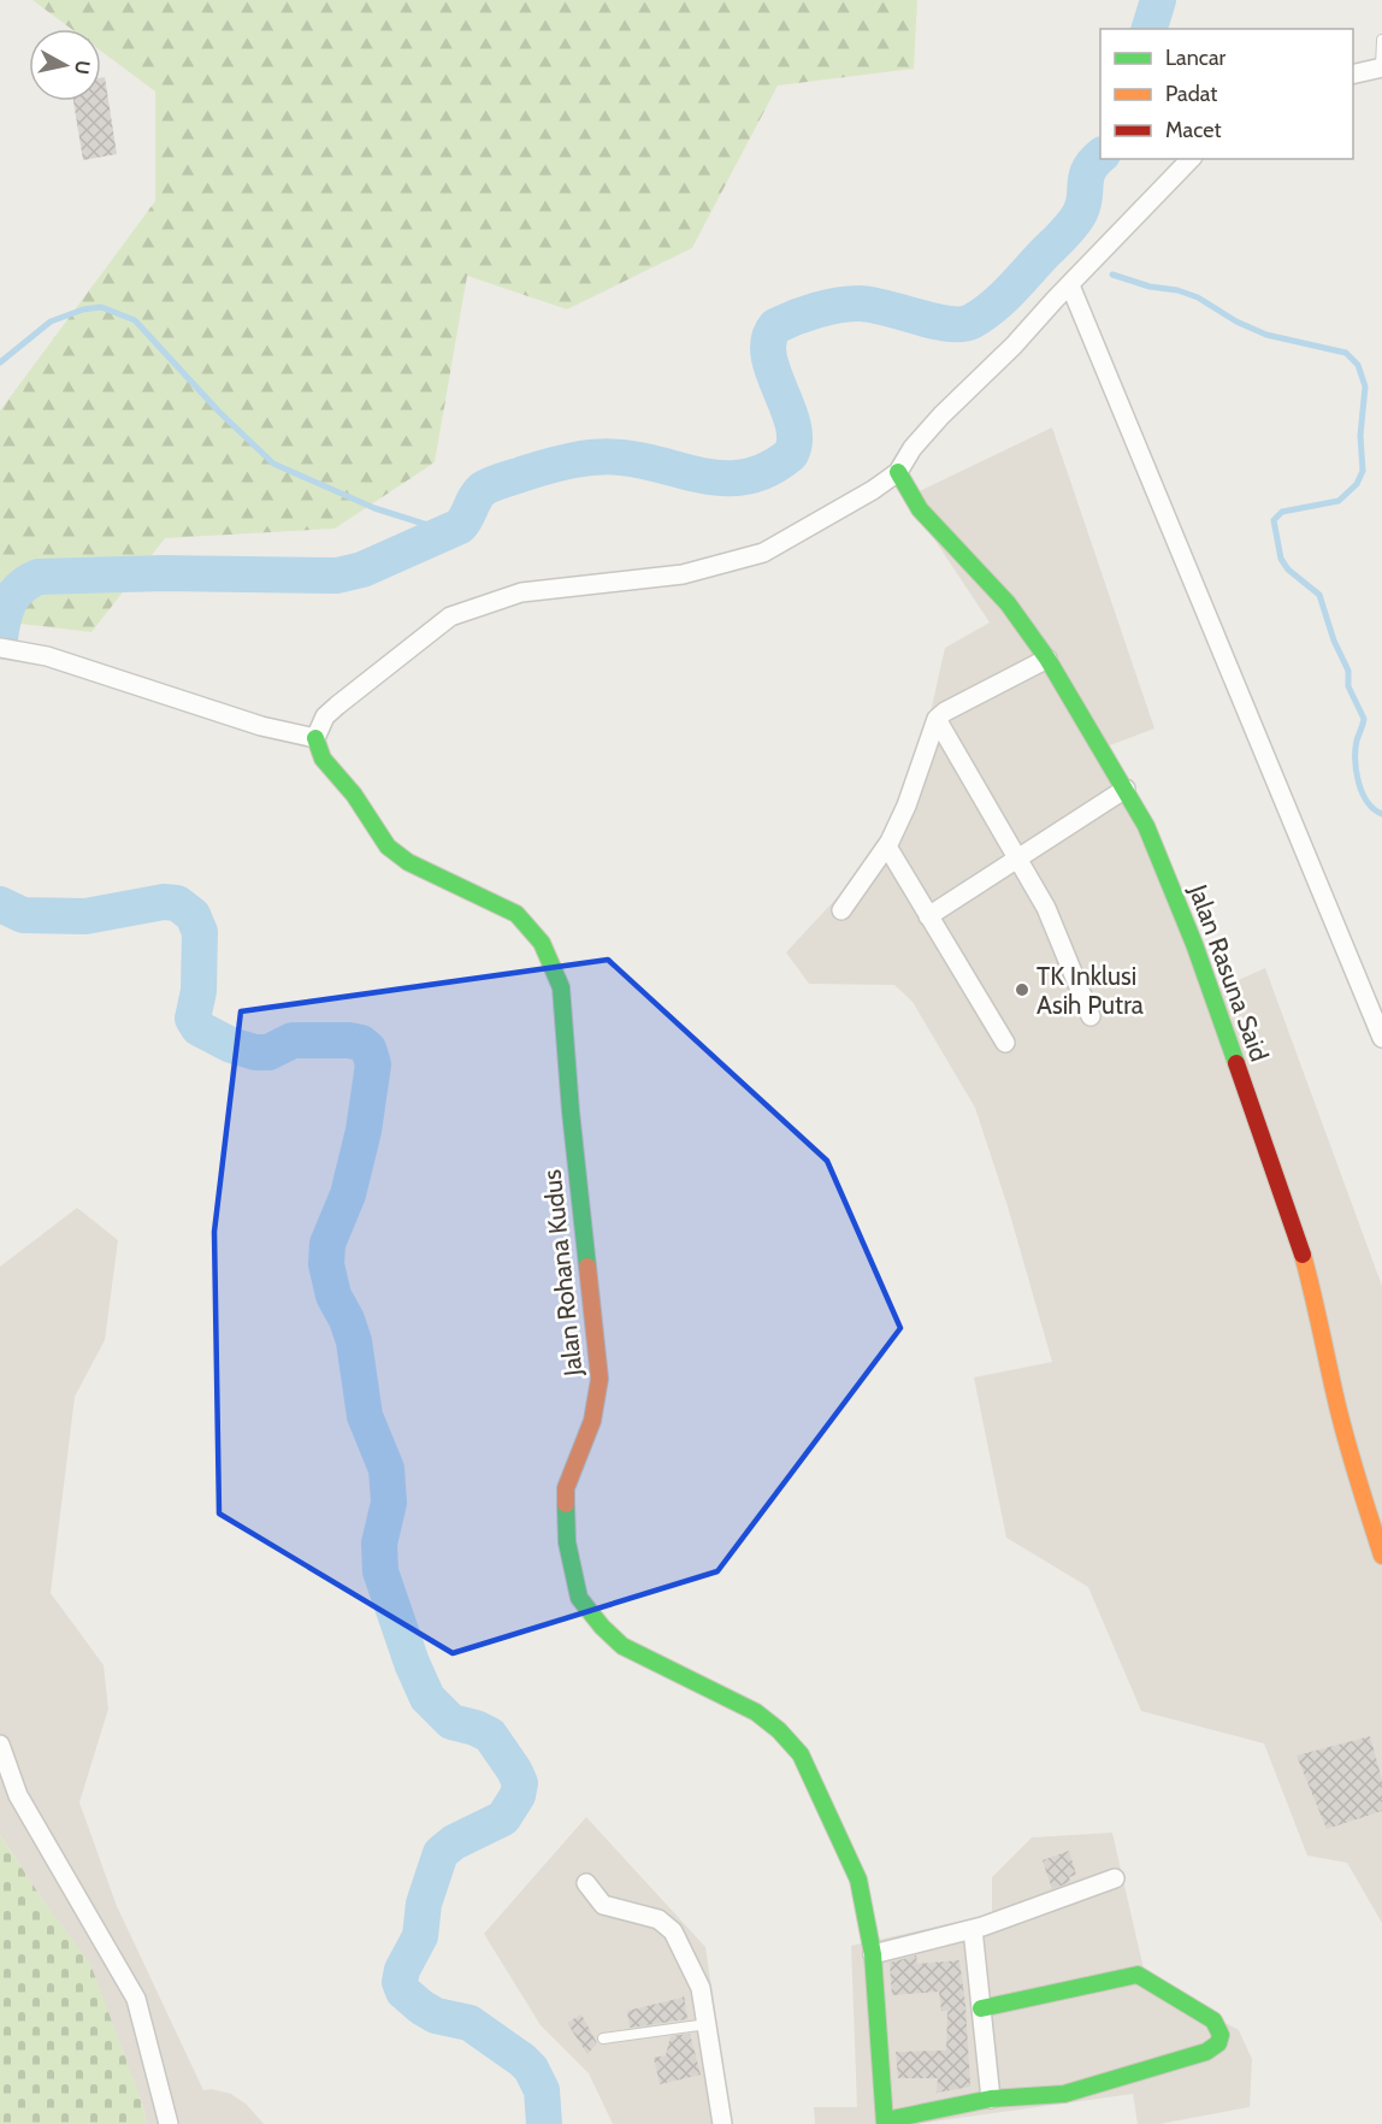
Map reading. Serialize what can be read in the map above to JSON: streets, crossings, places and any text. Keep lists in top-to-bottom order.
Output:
{
  "streets": {
    "street": ["Jalan Rasuna Said", "Jalan Rohana Kudus"]
  },
  "places": ["TK Inklusi Asih Putra"],
  "legend": ["Lancar", "Padat", "Macet"],
  "north": "right"
}
